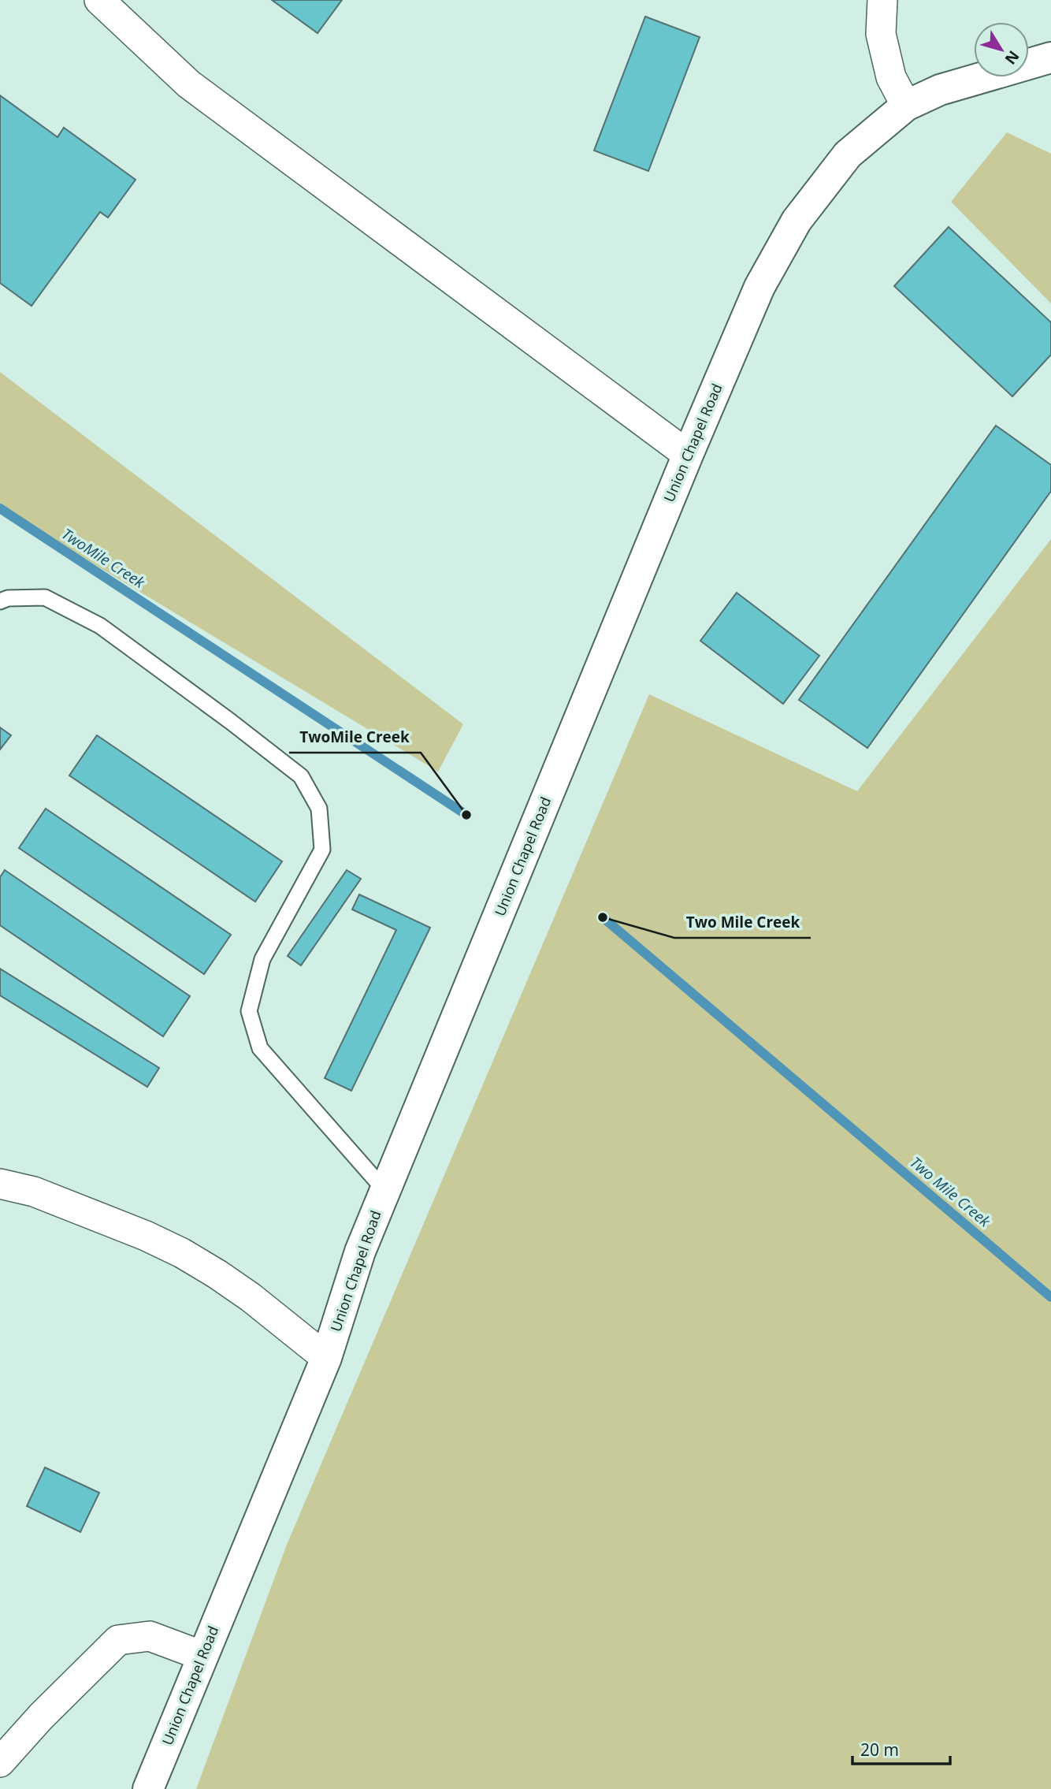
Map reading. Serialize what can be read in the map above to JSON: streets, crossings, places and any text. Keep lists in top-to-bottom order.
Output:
{
  "streets": {
    "street": ["Union Chapel Road"]
  },
  "water": ["TwoMile Creek", "Two Mile Creek"],
  "places": ["TwoMile Creek", "Two Mile Creek"],
  "scale_bar": "20 m",
  "north": "bottom right"
}
